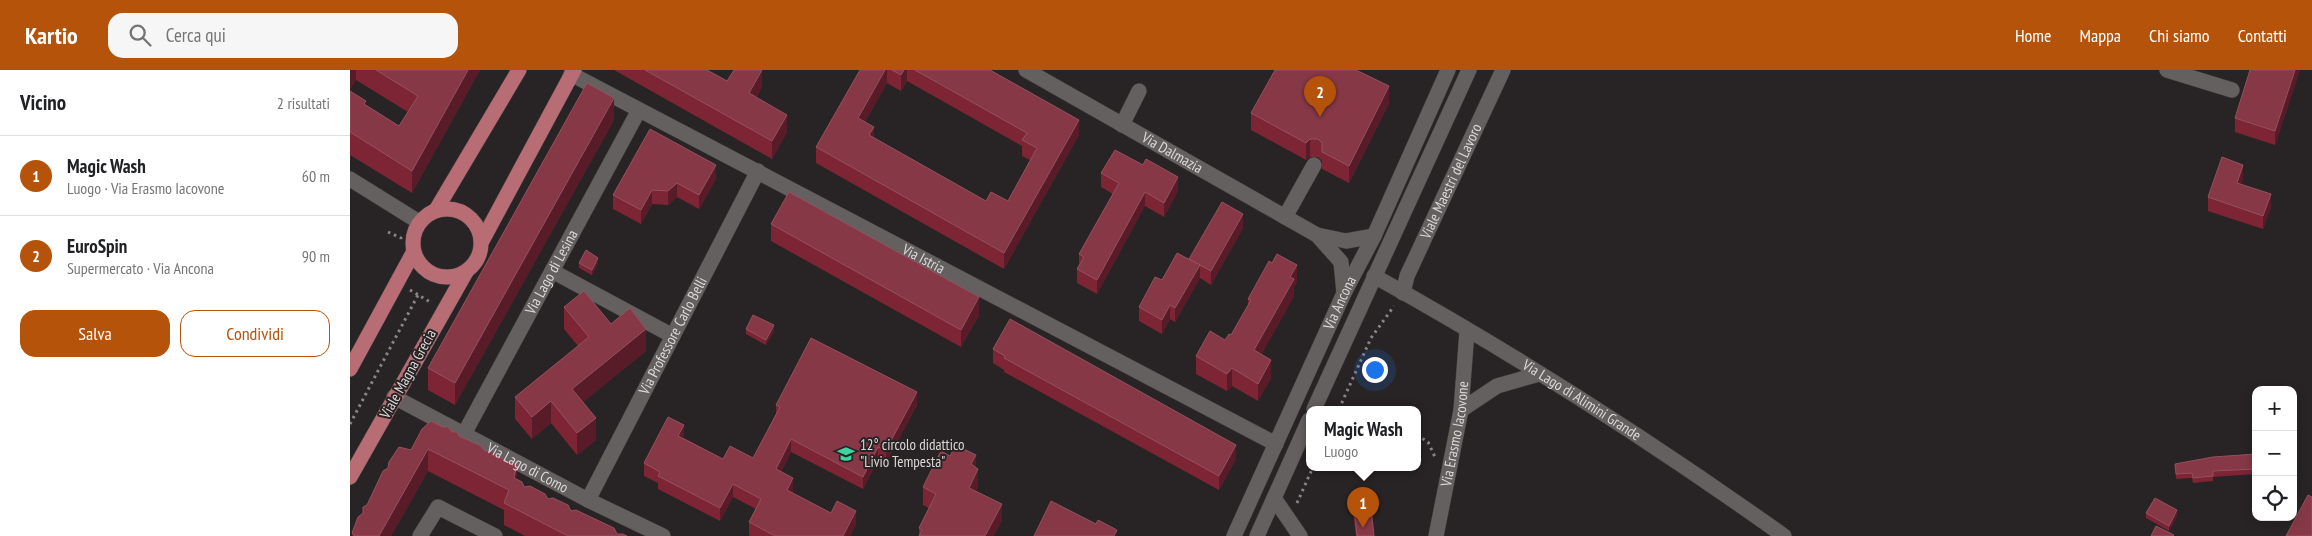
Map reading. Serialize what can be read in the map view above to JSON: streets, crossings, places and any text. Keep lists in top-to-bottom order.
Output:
{
  "streets": {
    "main road": ["Viale Magna Grecia"],
    "street": [
      "Via Dalmazia",
      "Viale Maestri del Lavoro",
      "Via Istria",
      "Via Lago di Lesina",
      "Via Ancona",
      "Via Professore Carlo Belli",
      "Via Lago di Alimini Grande",
      "Via Erasmo Iacovone",
      "Via Lago di Como"
    ]
  },
  "crossings": [
    ["Via Dalmazia", "Via Ancona"],
    ["Viale Maestri del Lavoro", "Via Lago di Alimini Grande"],
    ["Via Istria", "Via Lago di Lesina"],
    ["Via Istria", "Via Ancona"],
    ["Via Istria", "Via Professore Carlo Belli"],
    ["Via Istria", "Viale Magna Grecia"],
    ["Via Lago di Lesina", "Via Lago di Como"],
    ["Via Ancona", "Via Lago di Alimini Grande"],
    ["Via Professore Carlo Belli", "Via Lago di Como"],
    ["Viale Magna Grecia", "Via Lago di Como"],
    ["Via Lago di Alimini Grande", "Via Erasmo Iacovone"]
  ],
  "places": {
    "school or university": ["12° circolo didattico \"Livio Tempesta\""]
  },
  "page": {
    "header": "Kartio",
    "search": "Cerca qui",
    "nav": [
      "Home",
      "Mappa",
      "Chi siamo",
      "Contatti"
    ],
    "heading": ["Vicino", "2 risultati"],
    "pins": ["2", "1"],
    "list": [
      {
        "mark": "1",
        "name": "Magic Wash",
        "note": "Luogo · Via Erasmo Iacovone",
        "value": "60 m"
      },
      {
        "mark": "2",
        "name": "EuroSpin",
        "note": "Supermercato · Via Ancona",
        "value": "90 m"
      }
    ],
    "buttons": ["Salva", "Condividi"],
    "map_buttons": ["+", "−"],
    "popup": ["Magic Wash", "Luogo"]
  }
}
